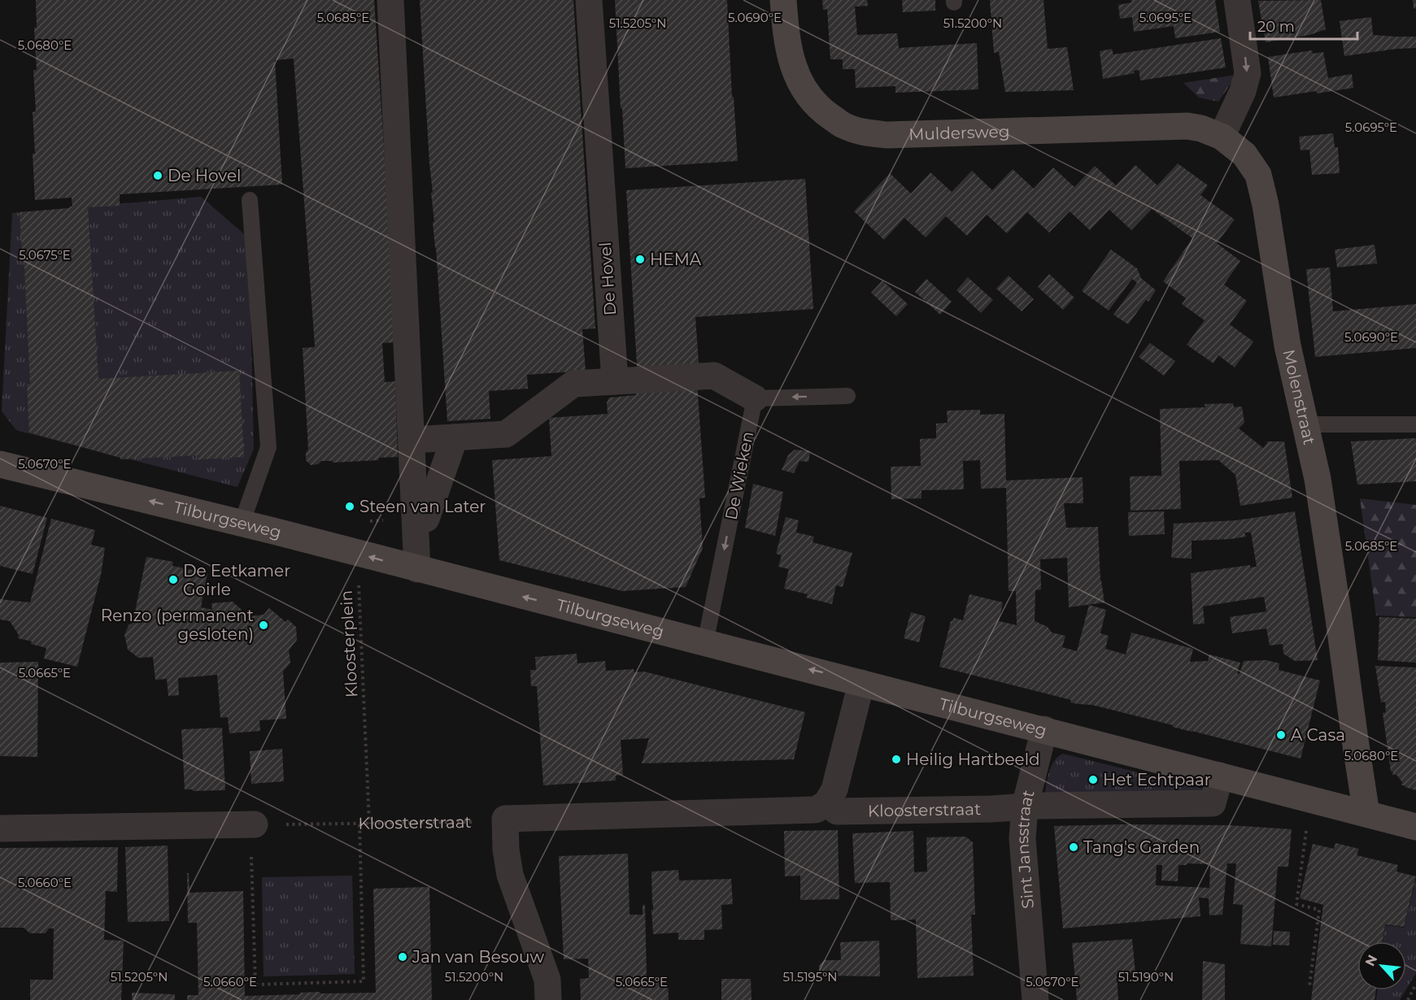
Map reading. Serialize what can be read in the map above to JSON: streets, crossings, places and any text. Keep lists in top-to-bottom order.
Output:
{
  "streets": {
    "street": [
      "Muldersweg",
      "De Hovel",
      "Molenstraat",
      "Tilburgseweg",
      "Kloosterstraat",
      "Sint Jansstraat"
    ],
    "lane": ["De Wieken"],
    "path": ["Kloosterplein"]
  },
  "crossings": [
    ["Muldersweg", "Molenstraat"],
    ["Molenstraat", "Tilburgseweg"],
    ["De Wieken", "Tilburgseweg"],
    ["Tilburgseweg", "Kloosterplein"],
    ["Tilburgseweg", "Sint Jansstraat"],
    ["Kloosterplein", "Kloosterstraat"],
    ["Kloosterstraat", "Sint Jansstraat"]
  ],
  "one_way": ["De Wieken"],
  "places": [
    "De Hovel",
    "HEMA",
    "Steen van Later",
    "De Eetkamer Goirle",
    "Renzo (permanent gesloten)",
    "A Casa",
    "Heilig Hartbeeld",
    "Het Echtpaar",
    "Tang's Garden",
    "Jan van Besouw"
  ],
  "scale_bar": "20 m",
  "north": "top left",
  "coordinates": [
    "5.0685°E",
    "5.0690°E",
    "5.0695°E",
    "51.5205°N",
    "51.5200°N",
    "5.0680°E",
    "5.0675°E",
    "5.0670°E",
    "5.0665°E",
    "5.0660°E",
    "51.5195°N",
    "51.5190°N"
  ]
}
